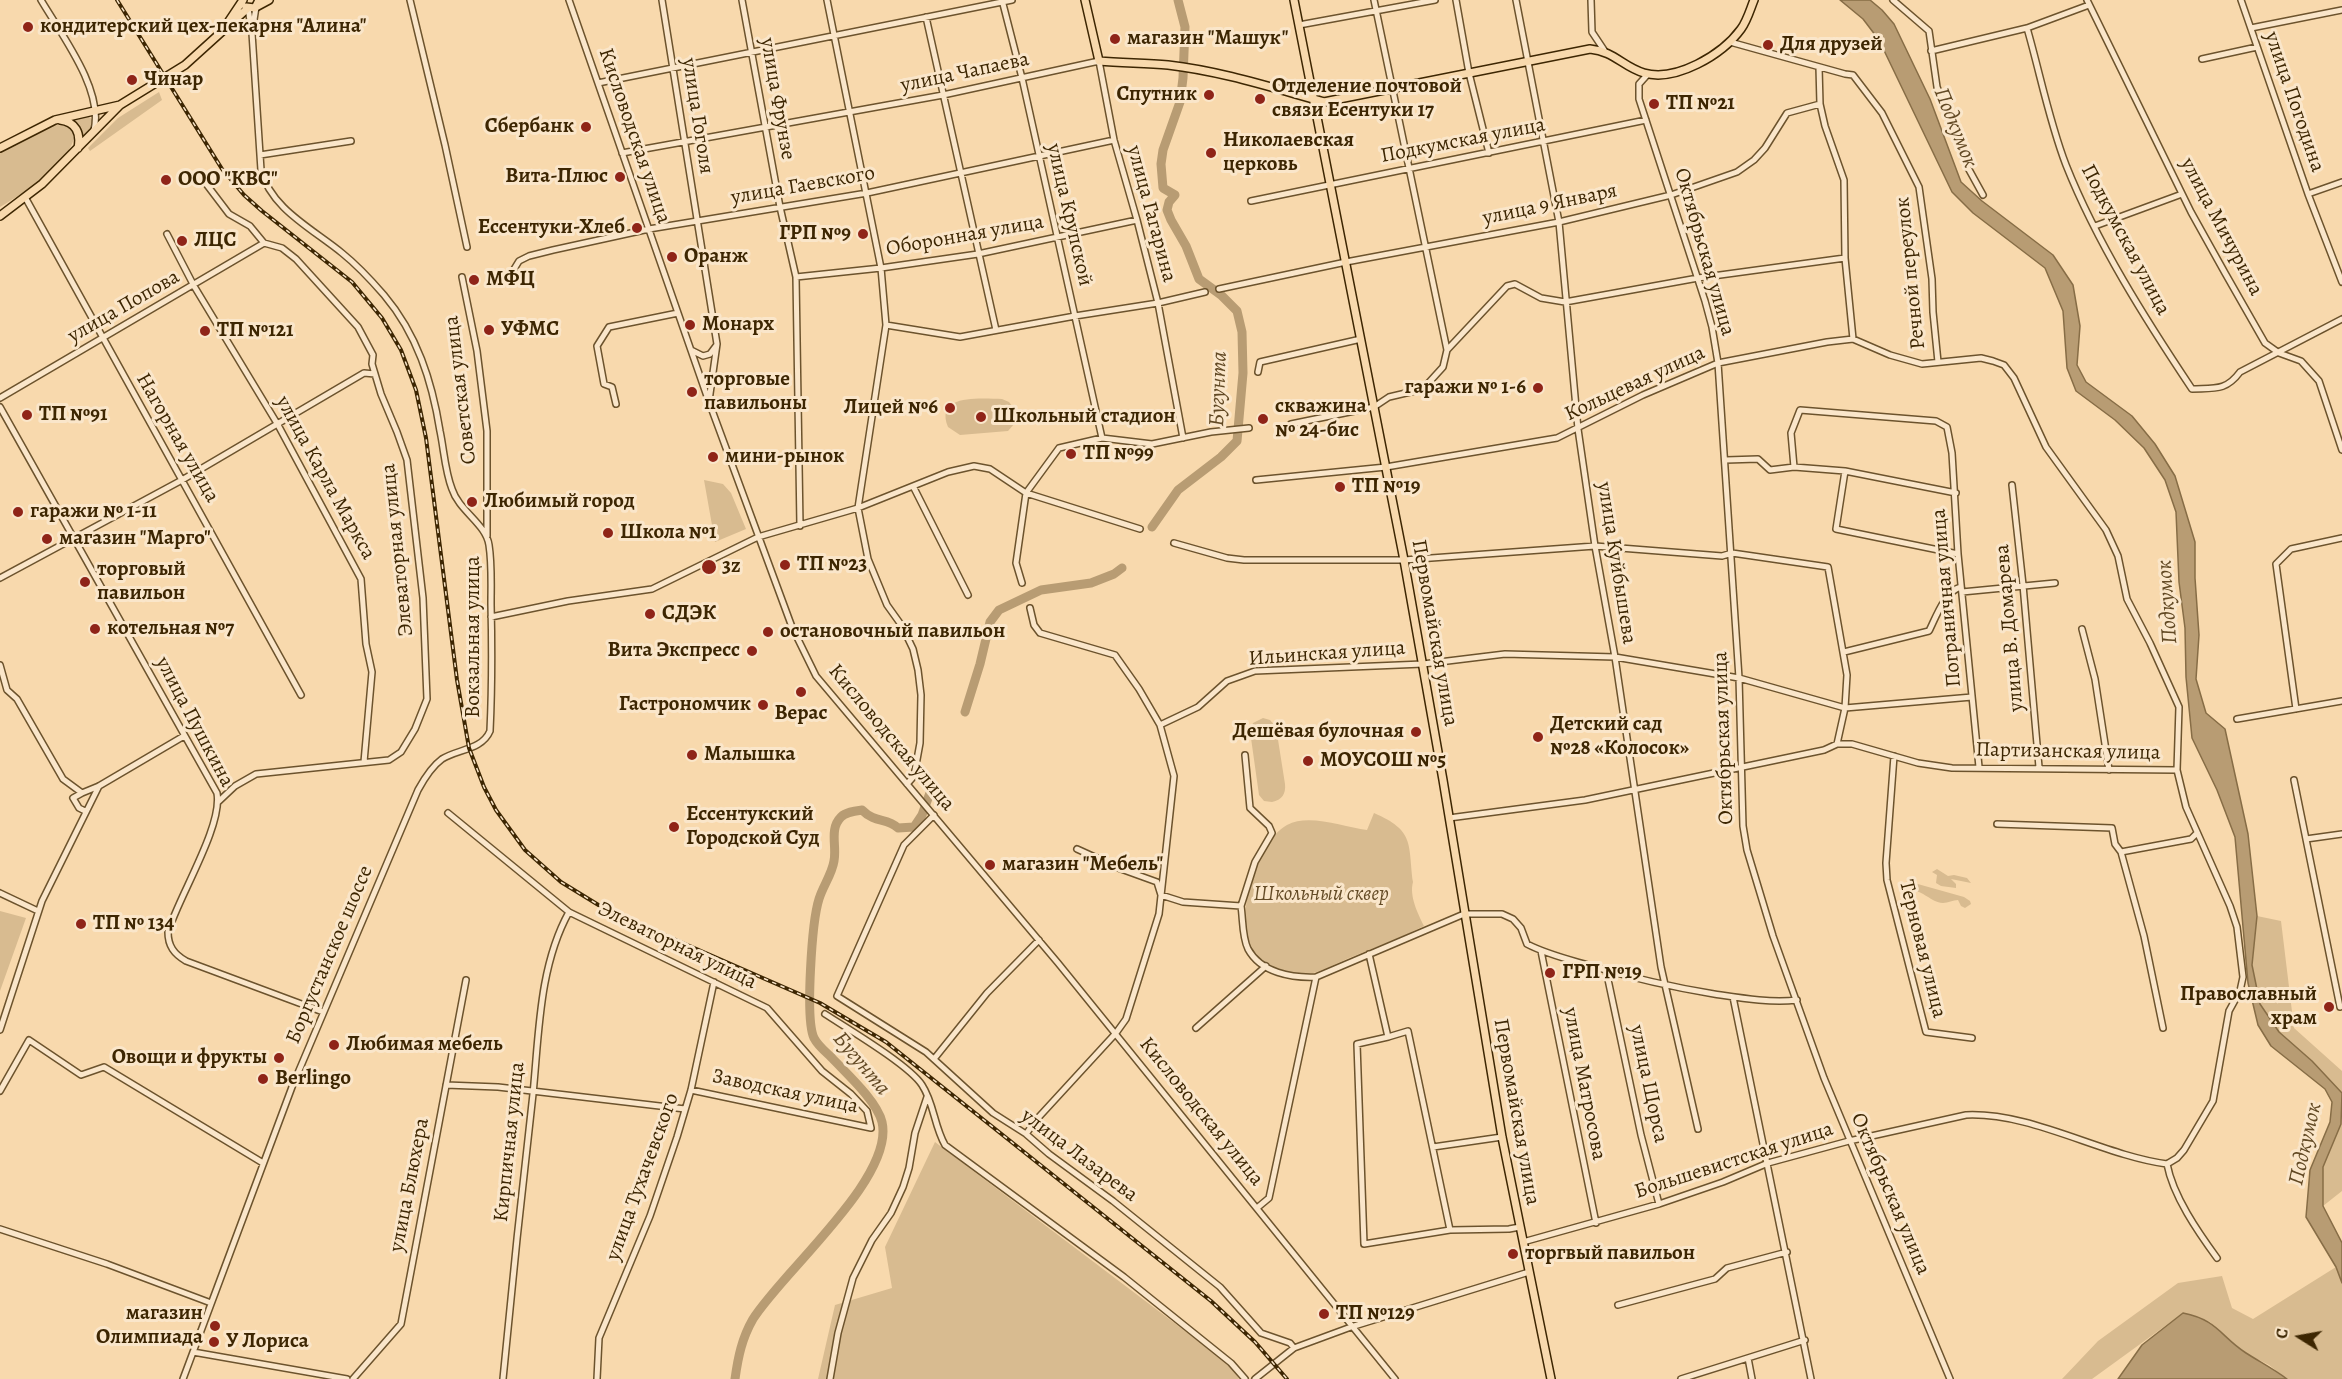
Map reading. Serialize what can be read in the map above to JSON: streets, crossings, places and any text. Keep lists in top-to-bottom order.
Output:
{
  "streets": {
    "main road": ["улица Чапаева", "улица Гагарина", "Первомайская улица"],
    "street": [
      "улица Фрунзе",
      "улица Погодина",
      "улица Гоголя",
      "Кисловодская улица",
      "Подкумская улица",
      "улица Гаевского",
      "улица 9 Января",
      "улица Крупской",
      "улица Мичурина",
      "Оборонная улица",
      "Октябрьская улица",
      "Речной переулок",
      "улица Попова",
      "Кольцевая улица",
      "Советская улица",
      "Нагорная улица",
      "улица Карла Маркса",
      "Элеваторная улица",
      "улица Куйбышева",
      "Пограничная улица",
      "улица В. Домарева",
      "Вокзальная улица",
      "Ильинская улица",
      "улица Пушкина",
      "Партизанская улица",
      "Терновая улица",
      "Боргустанское шоссе",
      "улица Матросова",
      "улица Щорса",
      "Заводская улица",
      "Кирпичная улица",
      "улица Лазарева",
      "Большевистская улица",
      "улица Тухачевского",
      "улица Блюхера"
    ]
  },
  "crossings": [
    ["улица Чапаева", "улица Фрунзе"],
    ["улица Чапаева", "улица Гоголя"],
    ["улица Чапаева", "Кисловодская улица"],
    ["улица Чапаева", "улица Гагарина"],
    ["улица Чапаева", "улица Крупской"],
    ["улица Чапаева", "Первомайская улица"],
    ["улица Фрунзе", "улица Гаевского"],
    ["улица Фрунзе", "Оборонная улица"],
    ["улица Гоголя", "Кисловодская улица"],
    ["улица Гоголя", "улица Гаевского"],
    ["Кисловодская улица", "улица Гаевского"],
    ["Кисловодская улица", "улица Лазарева"],
    ["Подкумская улица", "улица Мичурина"],
    ["Подкумская улица", "Октябрьская улица"],
    ["Подкумская улица", "улица Куйбышева"],
    ["Подкумская улица", "Первомайская улица"],
    ["улица Гаевского", "улица Гагарина"],
    ["улица Гаевского", "улица Крупской"],
    ["улица 9 Января", "Октябрьская улица"],
    ["улица 9 Января", "улица Куйбышева"],
    ["улица 9 Января", "Первомайская улица"],
    ["улица Гагарина", "Оборонная улица"],
    ["улица Крупской", "Оборонная улица"],
    ["Октябрьская улица", "Кольцевая улица"],
    ["Октябрьская улица", "Ильинская улица"],
    ["Октябрьская улица", "Партизанская улица"],
    ["Октябрьская улица", "Большевистская улица"],
    ["улица Попова", "Нагорная улица"],
    ["улица Попова", "улица Карла Маркса"],
    ["улица Попова", "Элеваторная улица"],
    ["Кольцевая улица", "улица Куйбышева"],
    ["Кольцевая улица", "Первомайская улица"],
    ["Советская улица", "Вокзальная улица"],
    ["улица Карла Маркса", "Элеваторная улица"],
    ["Элеваторная улица", "улица Пушкина"],
    ["Элеваторная улица", "Заводская улица"],
    ["Элеваторная улица", "Кирпичная улица"],
    ["Элеваторная улица", "улица Тухачевского"],
    ["улица Куйбышева", "Ильинская улица"],
    ["улица Куйбышева", "Партизанская улица"],
    ["Пограничная улица", "Ильинская улица"],
    ["Пограничная улица", "Партизанская улица"],
    ["улица В. Домарева", "Партизанская улица"],
    ["Первомайская улица", "Ильинская улица"],
    ["Первомайская улица", "Партизанская улица"],
    ["Первомайская улица", "Большевистская улица"],
    ["Вокзальная улица", "Боргустанское шоссе"],
    ["улица Пушкина", "Боргустанское шоссе"],
    ["Партизанская улица", "Терновая улица"],
    ["Партизанская улица", "Большевистская улица"],
    ["улица Матросова", "Большевистская улица"],
    ["улица Щорса", "Большевистская улица"],
    ["Заводская улица", "улица Тухачевского"]
  ],
  "water": ["Подкумок", "Бугунта"],
  "parks": ["Школьный сквер"],
  "places": [
    "кондитерский цех-пекарня \"Алина\"",
    "магазин \"Машук\"",
    "Для друзей",
    "Чинар",
    "Спутник",
    "Отделение почтовой связи Есентуки 17",
    "ТП №21",
    "Сбербанк",
    "Николаевская церковь",
    "Вита-Плюс",
    "ООО \"КВС\"",
    "Ессентуки-Хлеб",
    "ГРП №9",
    "ЛЦС",
    "Оранж",
    "МФЦ",
    "Монарх",
    "УФМС",
    "ТП №121",
    "гаражи № 1-6",
    "торговые павильоны",
    "Лицей №6",
    "ТП №91",
    "Школьный стадион",
    "скважина № 24-бис",
    "ТП №99",
    "мини-рынок",
    "ТП №19",
    "Любимый город",
    "гаражи № 1-11",
    "Школа №1",
    "магазин \"Марго\"",
    "ТП №23",
    "3z",
    "торговый павильон",
    "СДЭК",
    "котельная №7",
    "остановочный павильон",
    "Вита Экспресс",
    "Верас",
    "Гастрономчик",
    "Дешёвая булочная",
    "Детский сад №28 «Колосок»",
    "Малышка",
    "МОУСОШ №5",
    "Ессентукский Городской Суд",
    "магазин \"Мебель\"",
    "ТП № 134",
    "ГРП №19",
    "Православный храм",
    "Любимая мебель",
    "Овощи и фрукты",
    "Berlingo",
    "торгвый павильон",
    "ТП №129",
    "магазин Олимпиада",
    "У Лориса"
  ],
  "north": "left"
}
